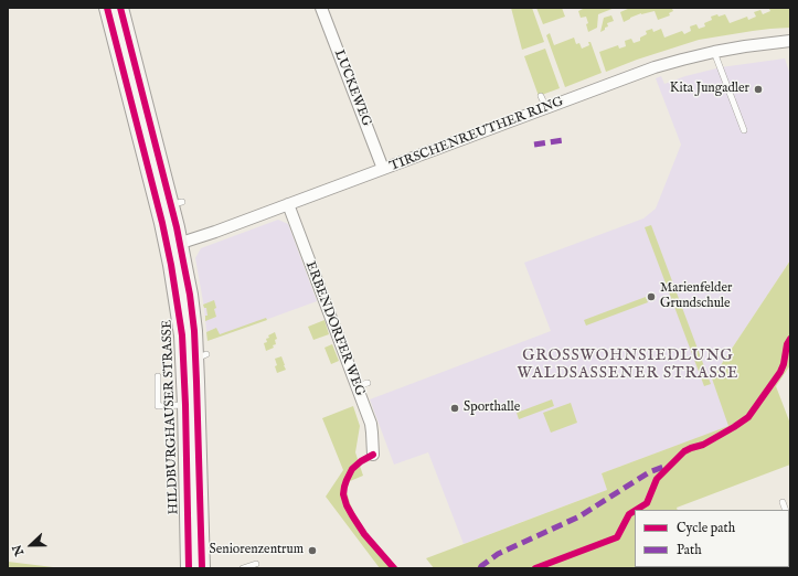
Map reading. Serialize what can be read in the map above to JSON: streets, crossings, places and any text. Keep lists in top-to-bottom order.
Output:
{
  "streets": {
    "main road": ["HILDBURGHAUSER STRASSE"],
    "street": ["LUCKEWEG", "TIRSCHENREUTHER RING", "ERBENDORFER WEG"]
  },
  "crossings": [
    ["LUCKEWEG", "TIRSCHENREUTHER RING"],
    ["TIRSCHENREUTHER RING", "ERBENDORFER WEG"],
    ["TIRSCHENREUTHER RING", "HILDBURGHAUSER STRASSE"]
  ],
  "districts": ["GROSSWOHNSIEDLUNG WALDSASSENER STRASSE"],
  "places": [
    "Kita Jungadler",
    "Marienfelder Grundschule",
    "Sporthalle",
    "Seniorenzentrum"
  ],
  "legend": ["Cycle path", "Path"],
  "north": "left"
}
